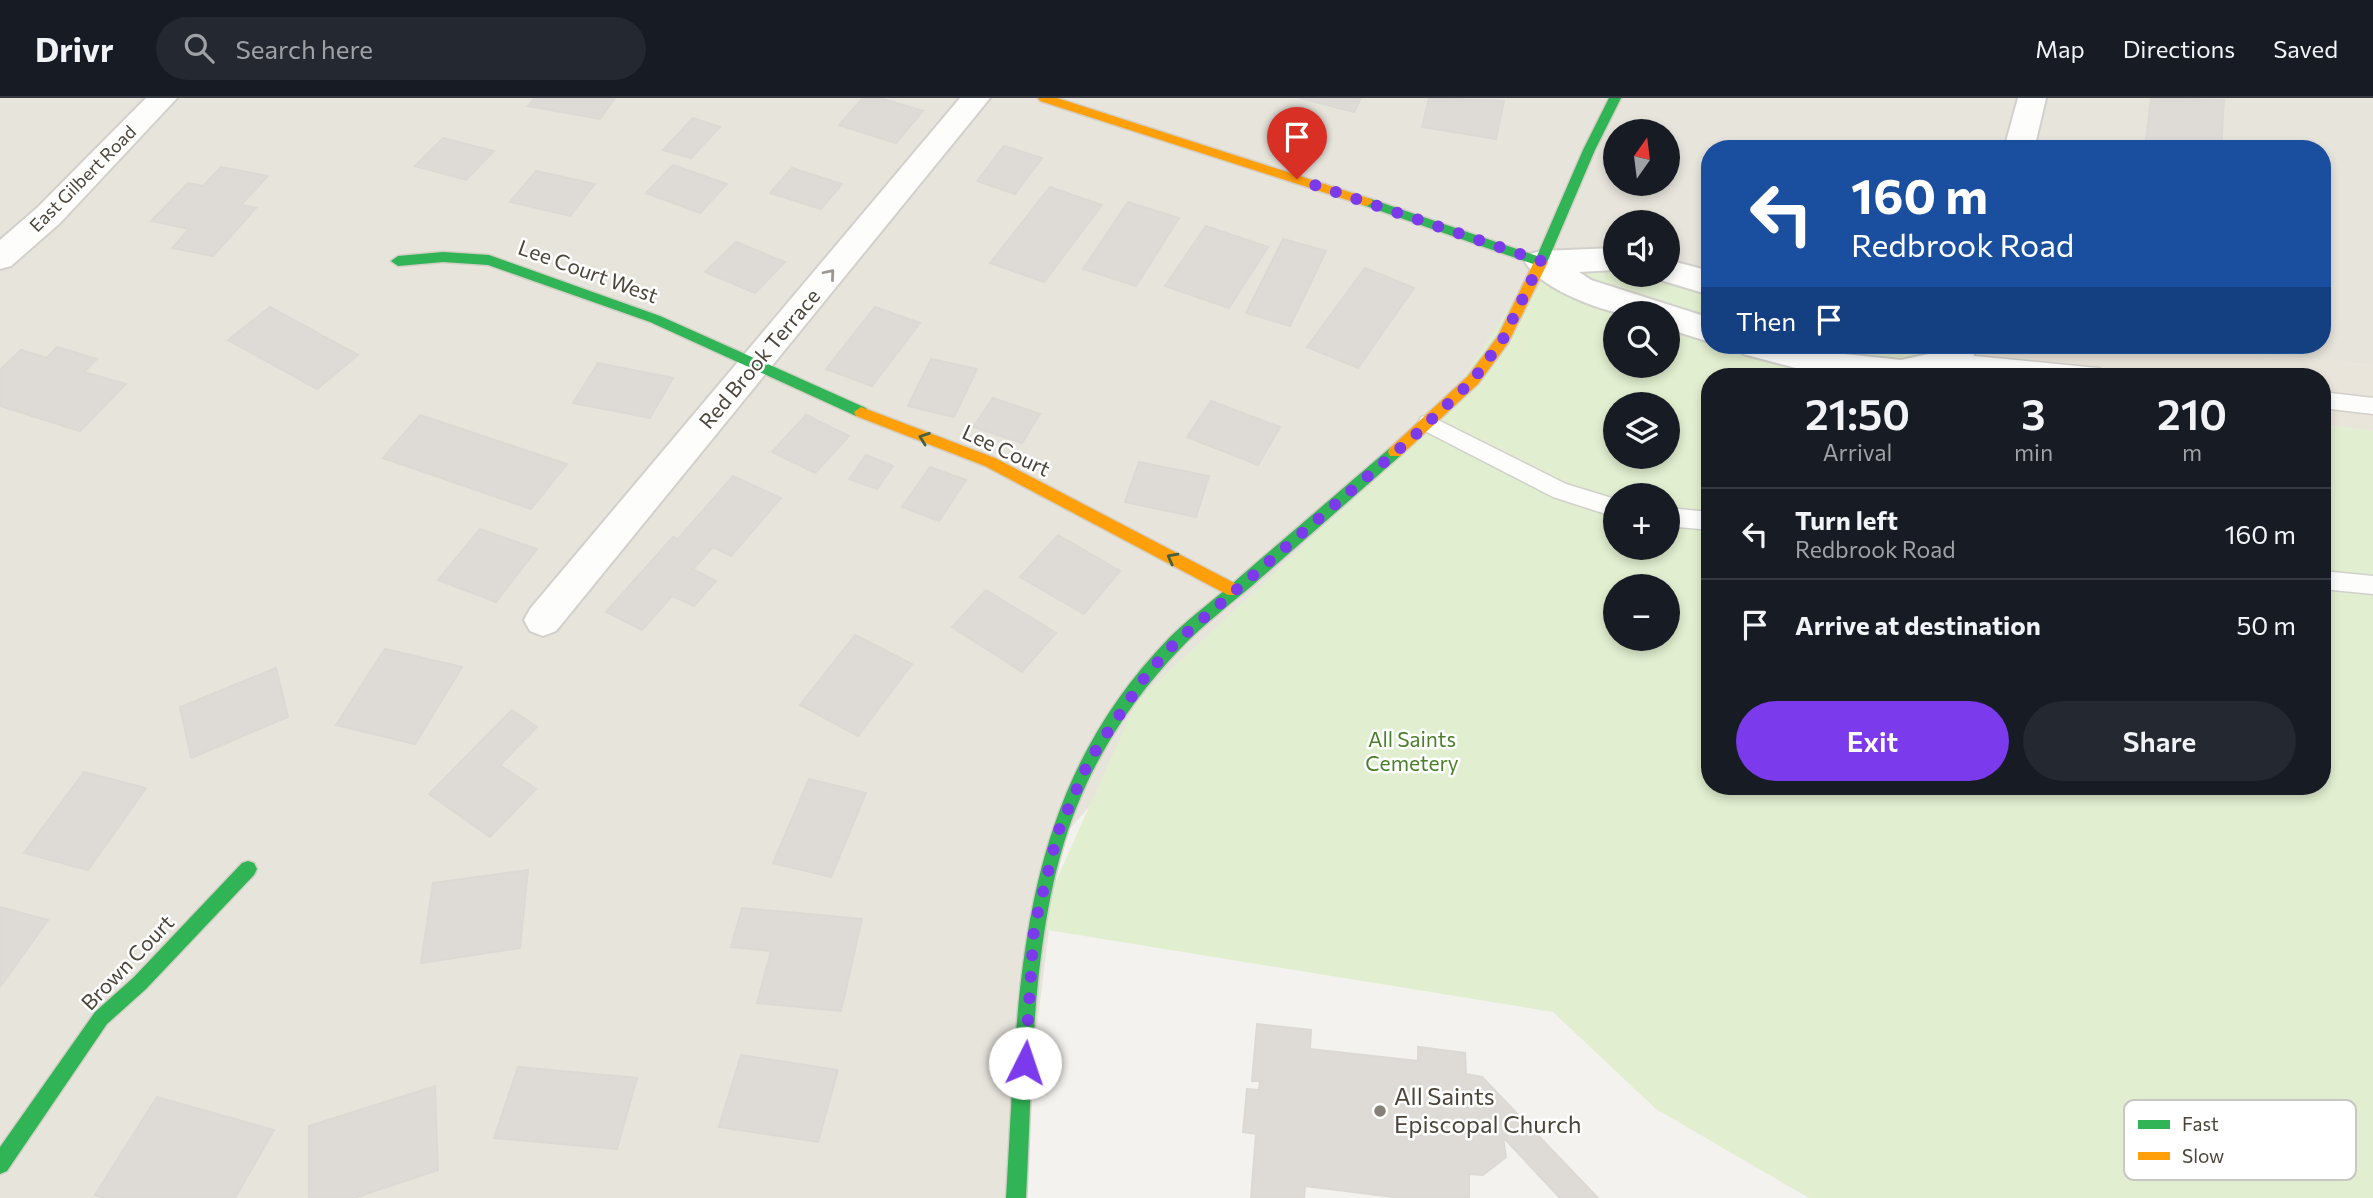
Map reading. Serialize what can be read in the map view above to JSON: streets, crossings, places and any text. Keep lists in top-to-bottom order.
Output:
{
  "streets": {
    "main road": ["Lee Court West", "Lee Court", "Brown Court"],
    "street": ["East Gilbert Road", "Red Brook Terrace"]
  },
  "crossings": [
    ["Lee Court West", "Red Brook Terrace"],
    ["Lee Court West", "Lee Court"],
    ["Red Brook Terrace", "Lee Court"]
  ],
  "one_way": ["Red Brook Terrace", "Lee Court"],
  "parks": ["All Saints Cemetery"],
  "places": ["All Saints Episcopal Church"],
  "legend": ["Fast", "Slow"],
  "north": "top",
  "page": {
    "header": "Drivr",
    "search": "Search here",
    "nav": ["Map", "Directions", "Saved"],
    "map_buttons": ["+", "−"],
    "turn": ["160 m", "Redbrook Road"],
    "then": "Then",
    "eta": [
      "21:50",
      "Arrival",
      "3",
      "min",
      "210",
      "m"
    ],
    "list": [
      {
        "name": "Turn left",
        "note": "Redbrook Road",
        "value": "160 m"
      },
      {
        "name": "Arrive at destination",
        "value": "50 m"
      }
    ],
    "buttons": ["Exit", "Share"]
  }
}
